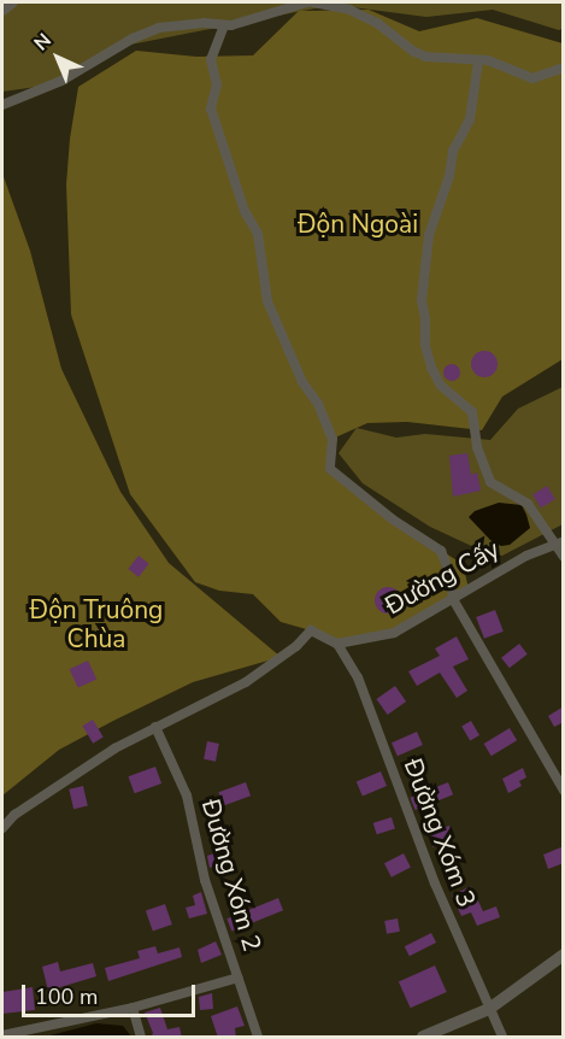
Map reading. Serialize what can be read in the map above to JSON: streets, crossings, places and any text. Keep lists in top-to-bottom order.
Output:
{
  "streets": {
    "street": ["Đường Cấy", "Đường Xóm 3", "Đường Xóm 2"]
  },
  "crossings": [
    ["Đường Cấy", "Đường Xóm 3"],
    ["Đường Cấy", "Đường Xóm 2"]
  ],
  "parks": ["Độn Ngoài", "Độn Truông Chùa"],
  "scale_bar": "100 m",
  "north": "top left"
}
